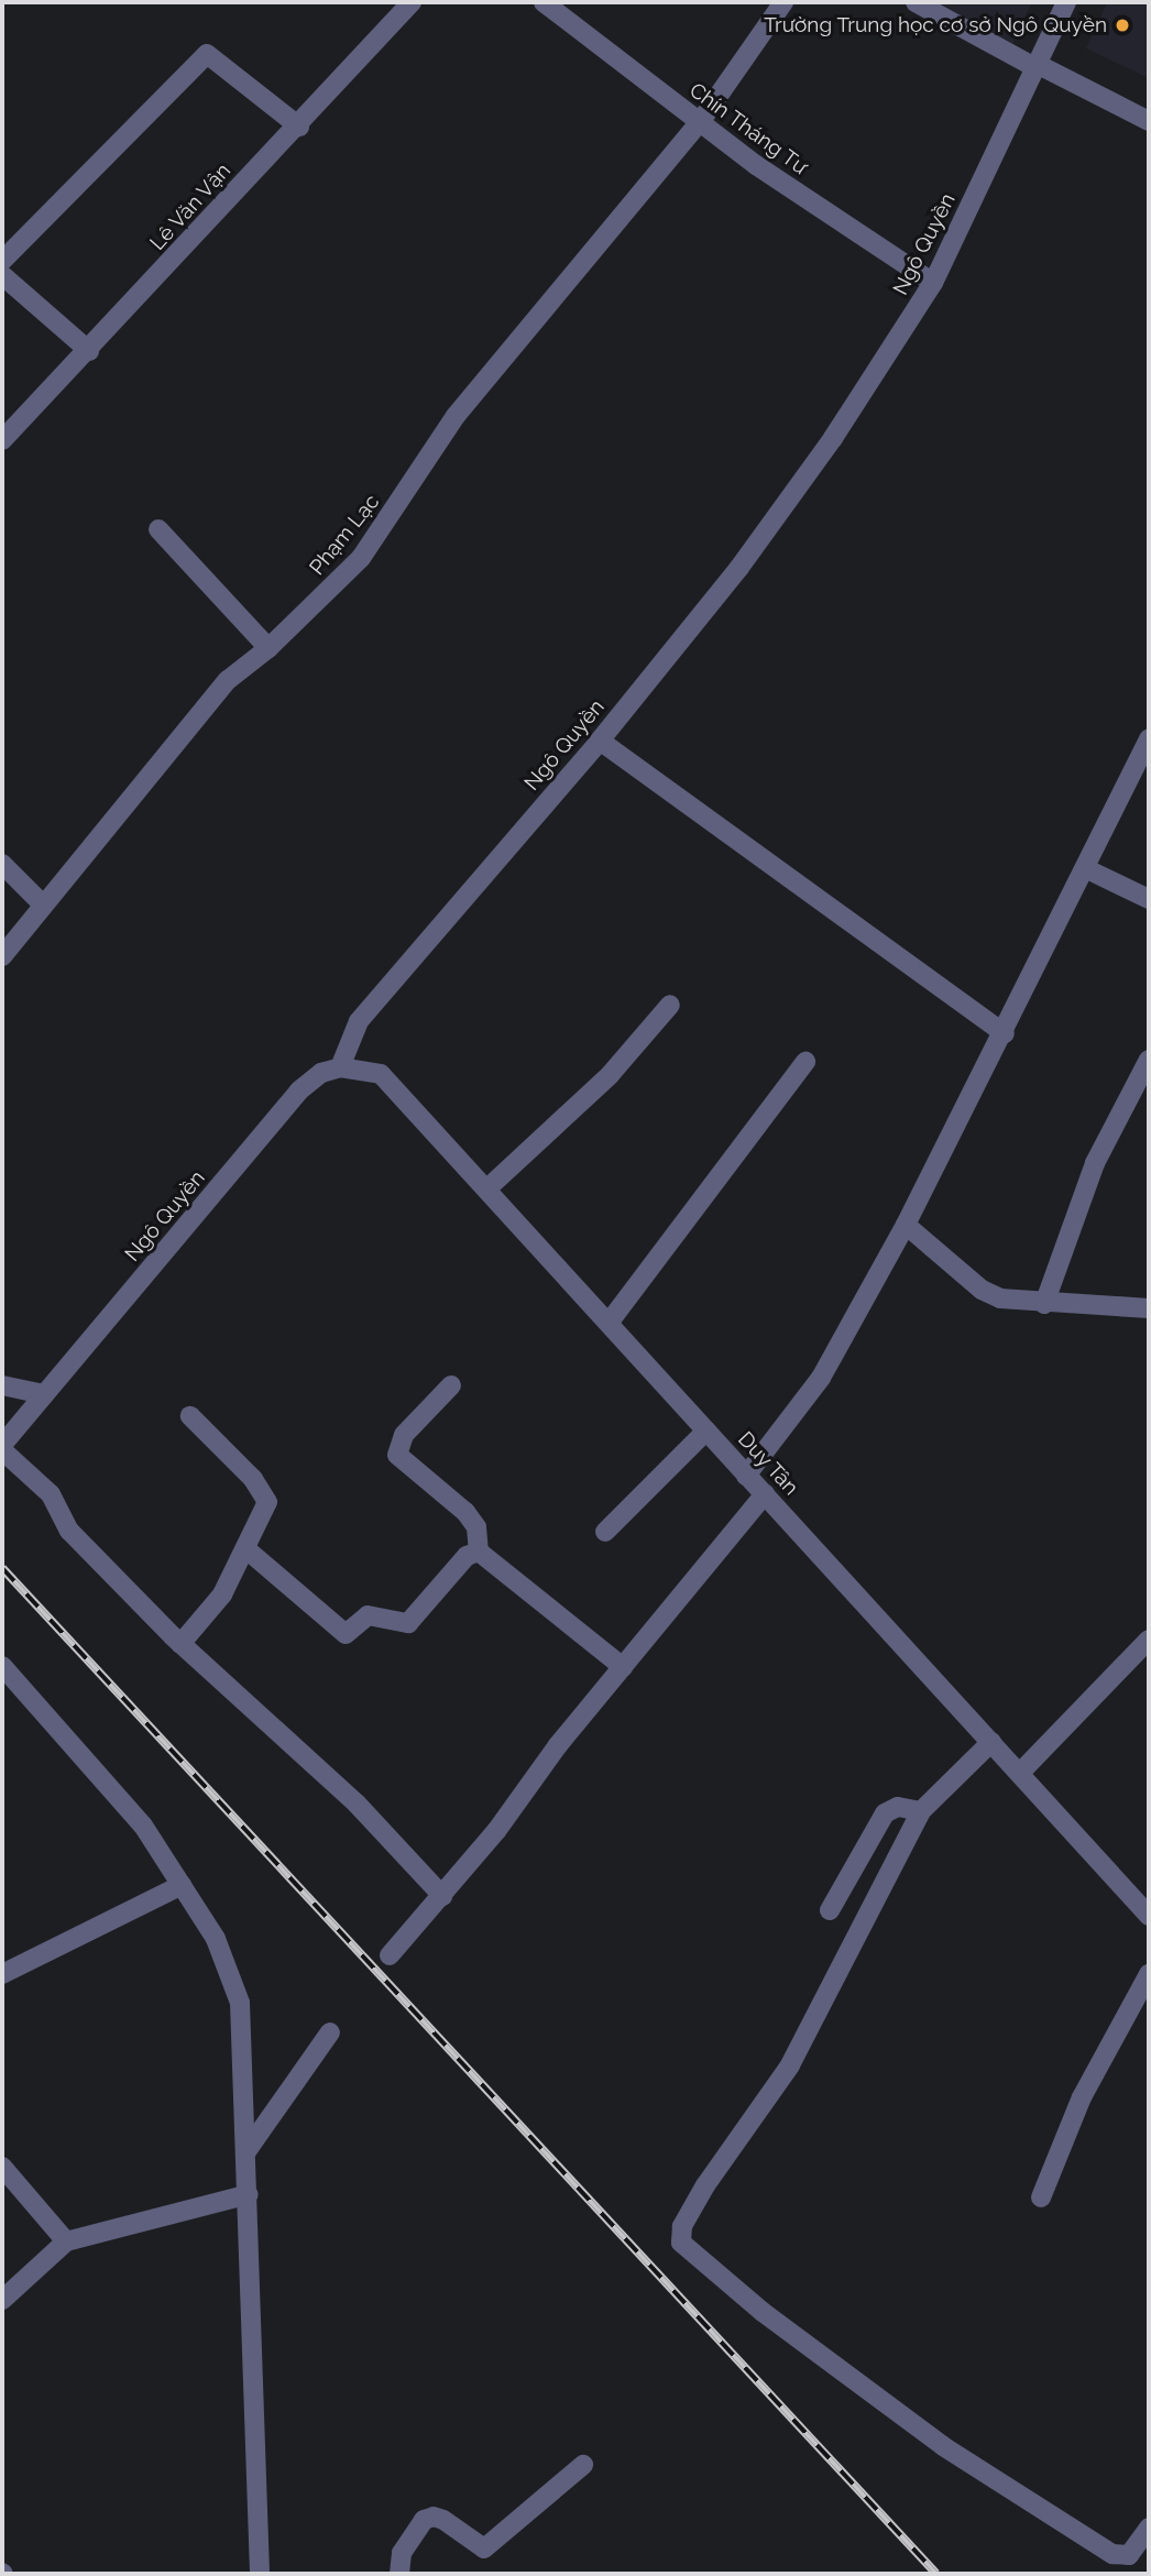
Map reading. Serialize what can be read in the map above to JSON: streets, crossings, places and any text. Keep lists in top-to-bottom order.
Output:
{
  "streets": {
    "street": [
      "Chín Tháng Tư",
      "Lê Văn Vận",
      "Ngô Quyền",
      "Phạm Lạc",
      "Duy Tân"
    ]
  },
  "crossings": [
    ["Chín Tháng Tư", "Ngô Quyền"],
    ["Chín Tháng Tư", "Phạm Lạc"],
    ["Ngô Quyền", "Duy Tân"]
  ],
  "places": ["Trường Trung học cơ sở Ngô Quyền"]
}
